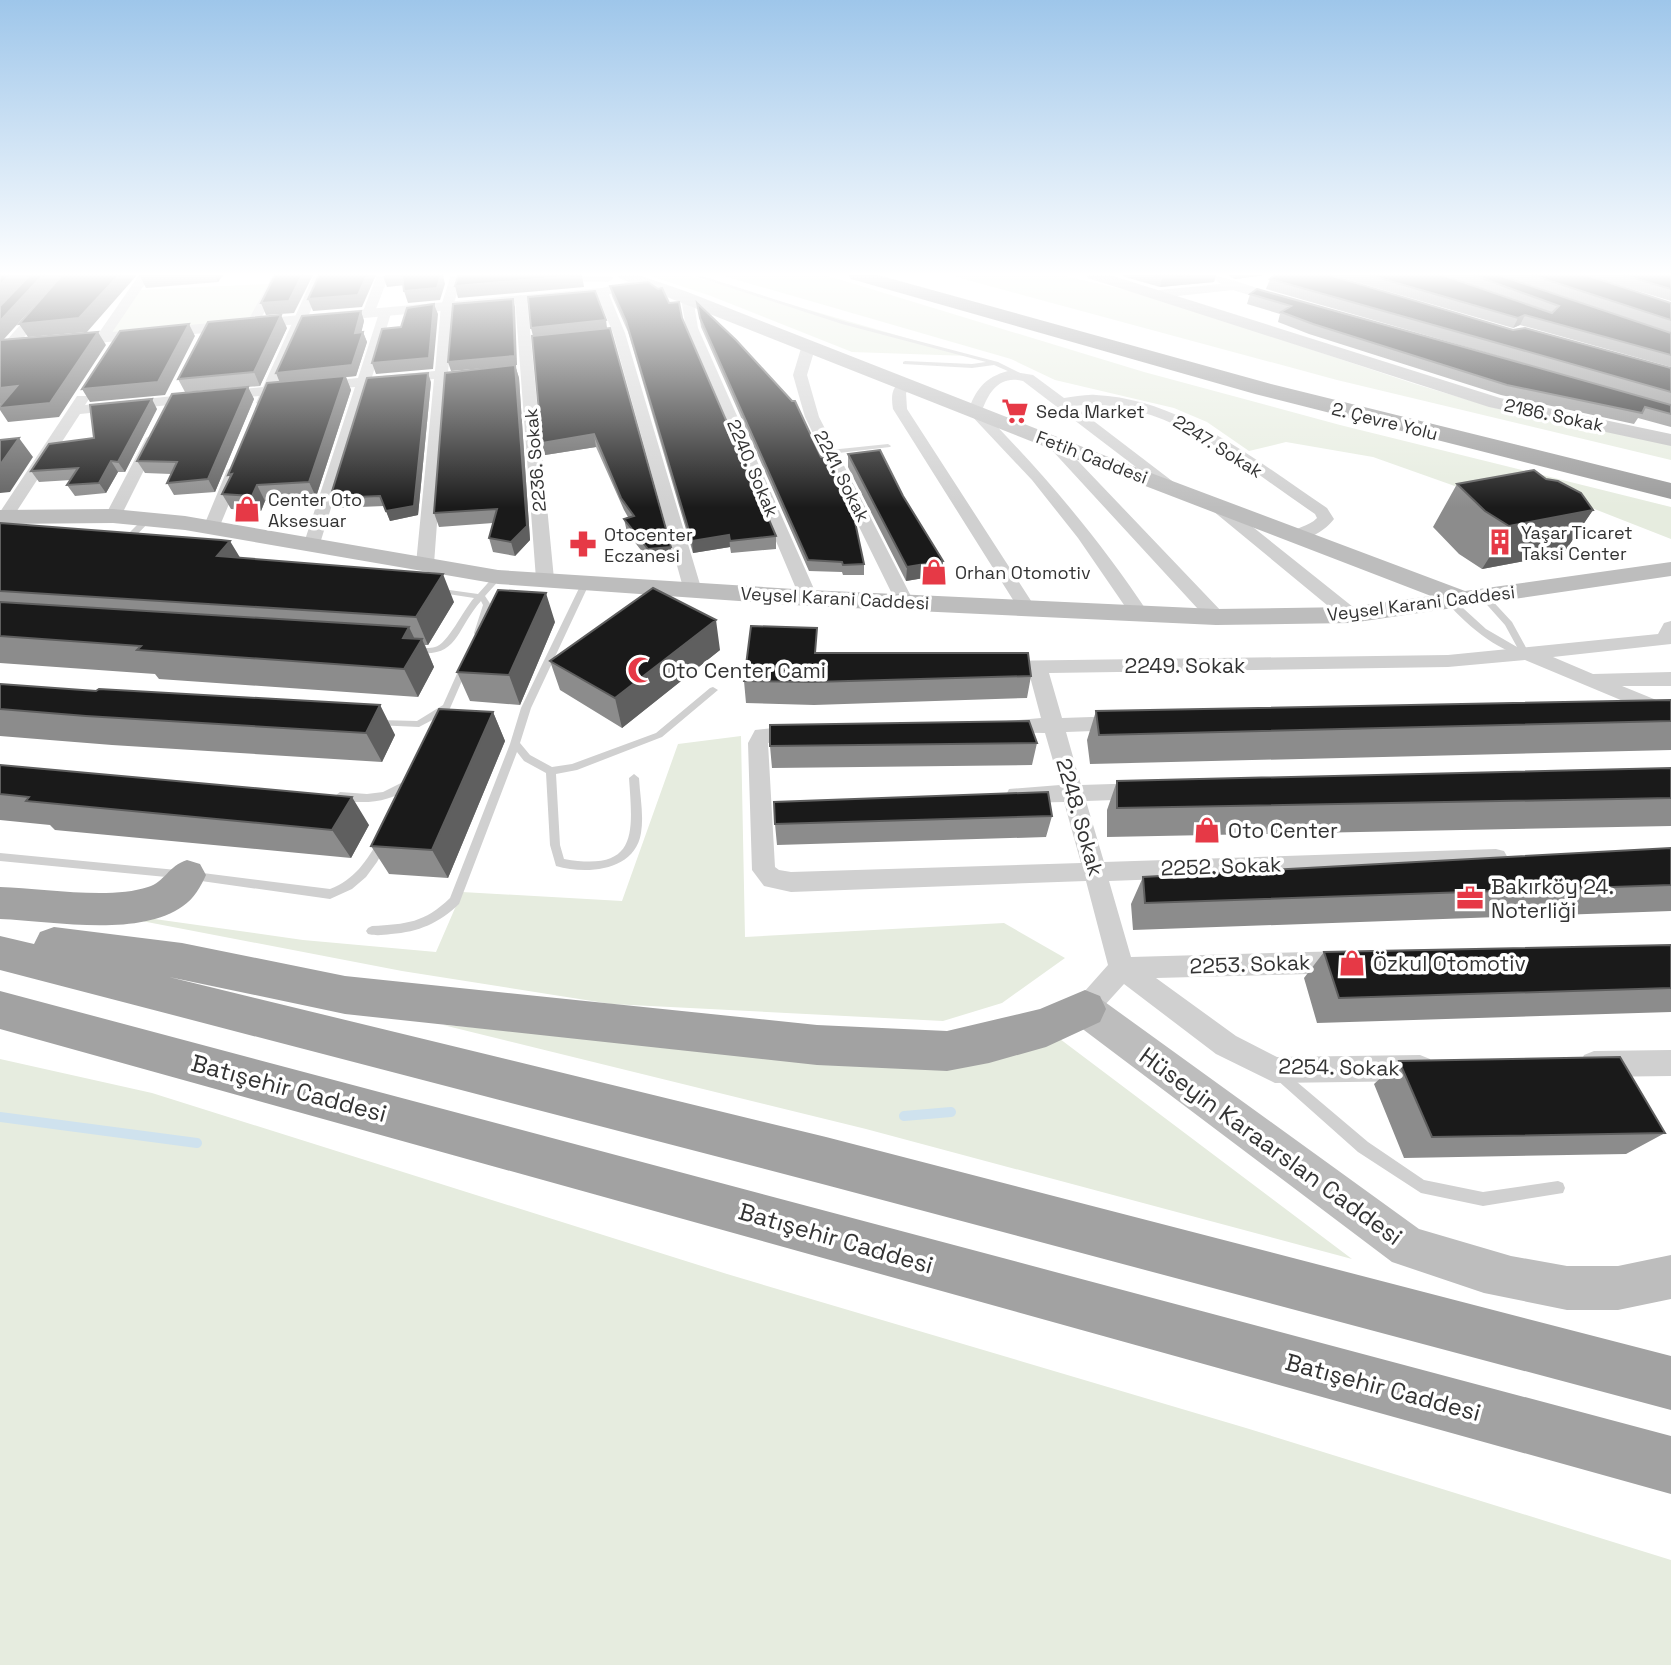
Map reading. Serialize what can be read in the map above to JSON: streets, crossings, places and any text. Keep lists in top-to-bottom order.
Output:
{
  "streets": {
    "highway": ["2. Çevre Yolu", "Batışehir Caddesi"],
    "main road": [
      "2186. Sokak",
      "Fetih Caddesi",
      "Veysel Karani Caddesi",
      "Hüseyin Karaarslan Caddesi"
    ],
    "street": [
      "2247. Sokak",
      "2236. Sokak",
      "2240. Sokak",
      "2241. Sokak",
      "2249. Sokak",
      "2248. Sokak",
      "2252. Sokak",
      "2253. Sokak",
      "2254. Sokak"
    ]
  },
  "crossings": [
    ["2247. Sokak", "Fetih Caddesi"],
    ["Fetih Caddesi", "Veysel Karani Caddesi"],
    ["2236. Sokak", "Veysel Karani Caddesi"],
    ["2240. Sokak", "Veysel Karani Caddesi"],
    ["2241. Sokak", "Veysel Karani Caddesi"],
    ["2249. Sokak", "2248. Sokak"],
    ["2248. Sokak", "2252. Sokak"],
    ["2248. Sokak", "2253. Sokak"],
    ["2248. Sokak", "2254. Sokak"],
    ["2253. Sokak", "2254. Sokak"]
  ],
  "places": {
    "supermarket": ["Seda Market"],
    "shop": [
      "Center Oto Aksesuar",
      "Orhan Otomotiv",
      "Oto Center",
      "Özkul Otomotiv"
    ],
    "building": ["Yaşar Ticaret Taksi Center"],
    "pharmacy": ["Otocenter Eczanesi"],
    "mosque": ["Oto Center Cami"],
    "office": ["Bakırköy 24. Noterliği"]
  }
}
